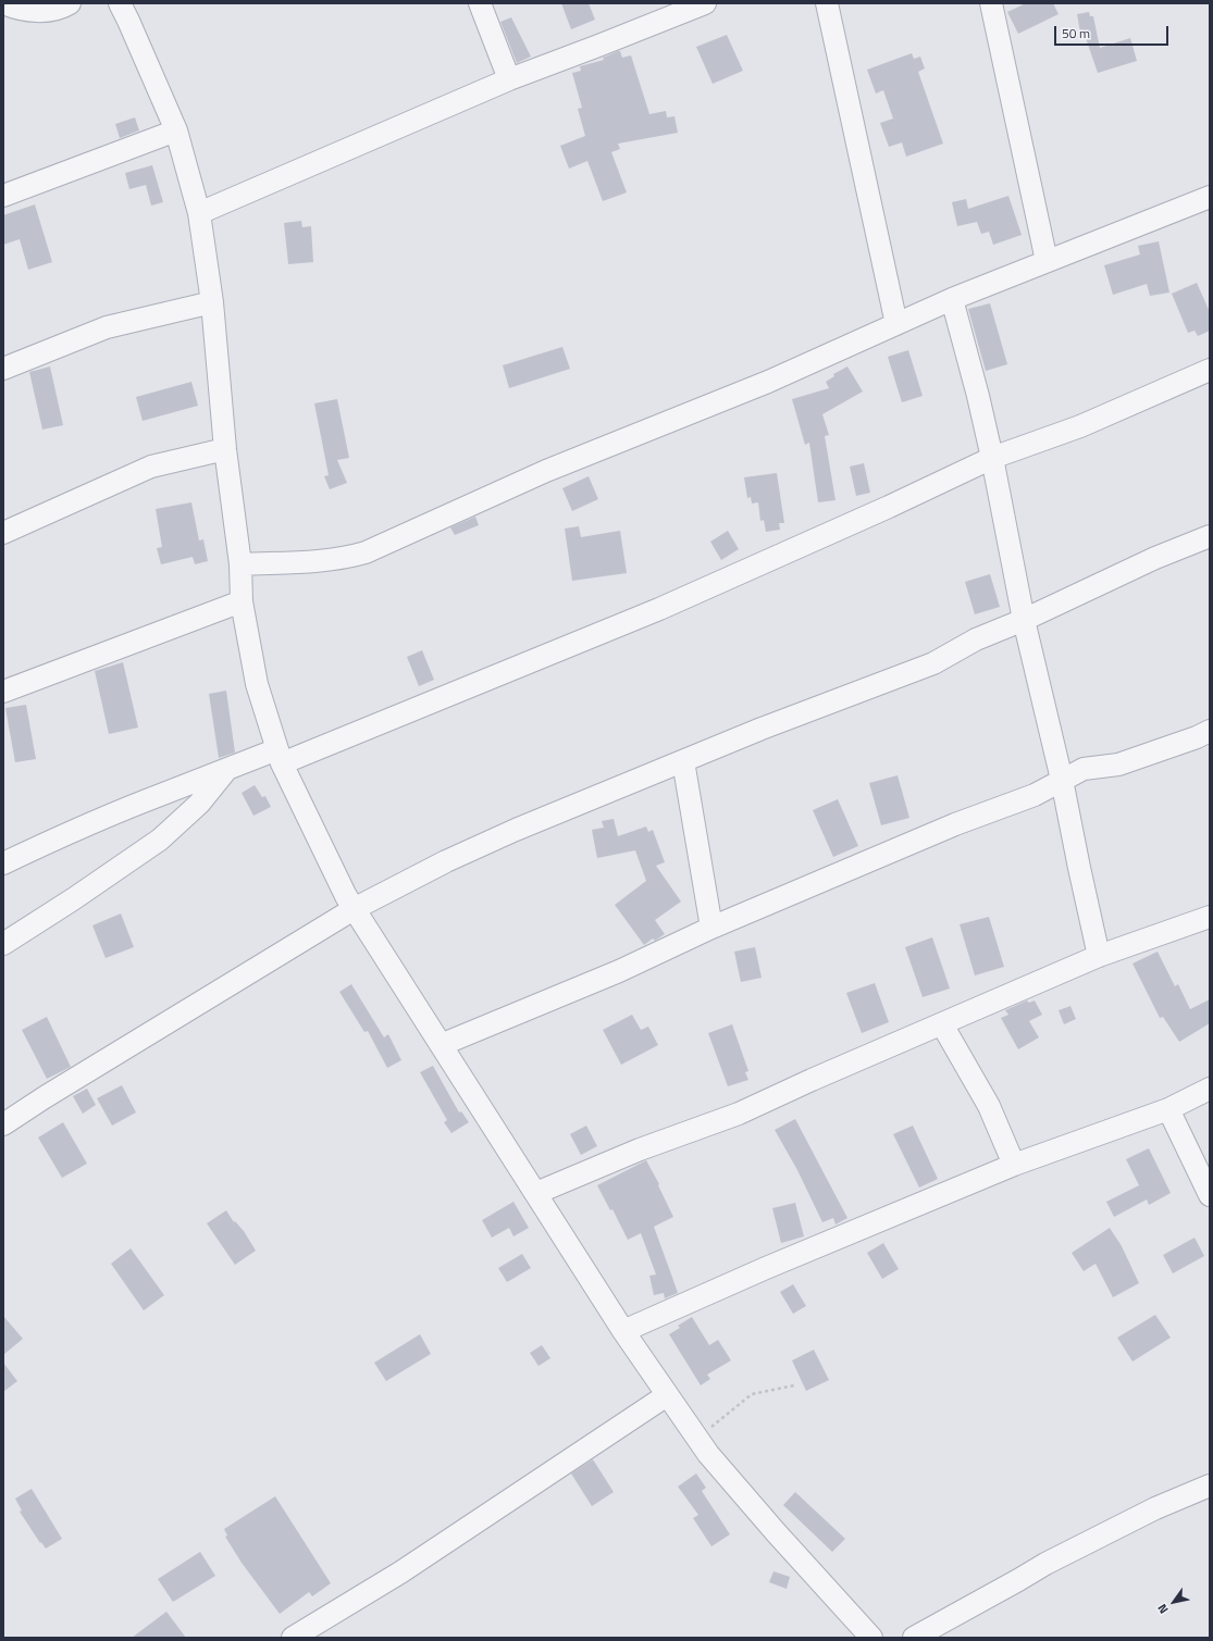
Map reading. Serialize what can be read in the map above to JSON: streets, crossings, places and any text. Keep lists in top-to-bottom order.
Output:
{
  "scale_bar": "50 m",
  "north": "bottom left"
}
